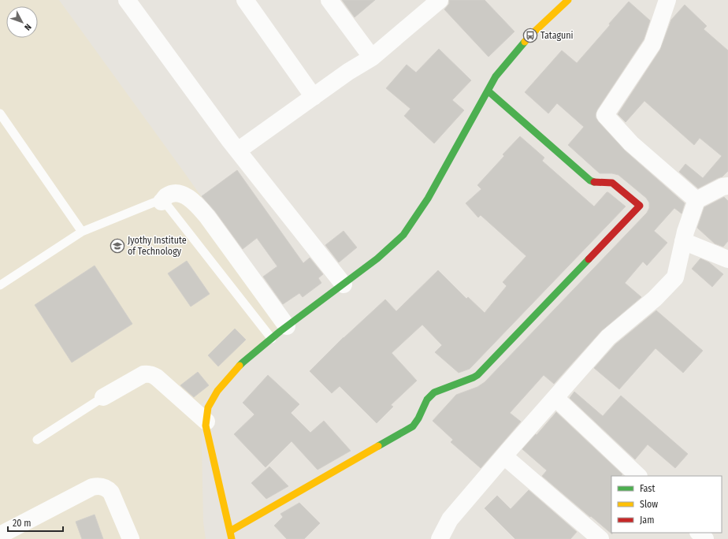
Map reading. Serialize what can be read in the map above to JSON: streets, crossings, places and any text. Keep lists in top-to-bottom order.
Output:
{
  "places": {
    "bus stop": ["Tataguni"],
    "school or university": ["Jyothy Institute of Technology"]
  },
  "legend": ["Fast", "Slow", "Jam"],
  "scale_bar": "20 m",
  "north": "bottom right"
}
